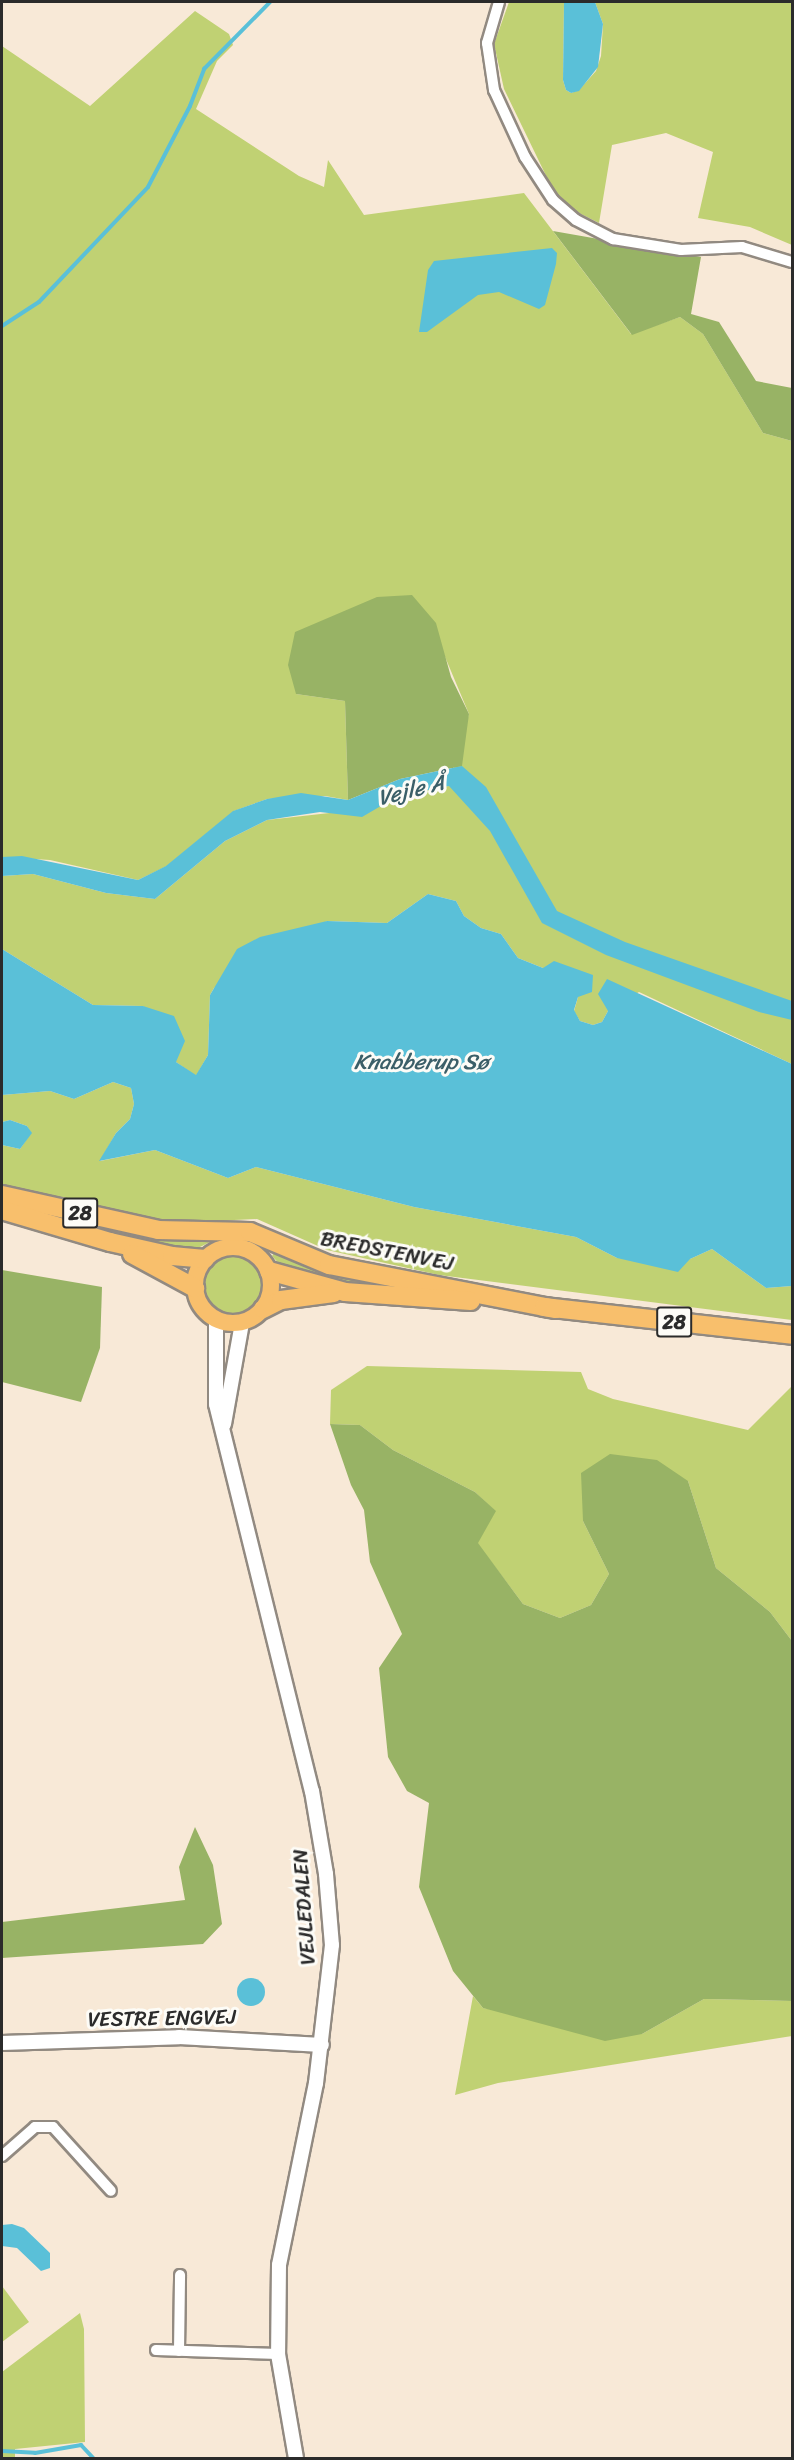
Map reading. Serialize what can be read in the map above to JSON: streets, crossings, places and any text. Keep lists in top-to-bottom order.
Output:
{
  "streets": {
    "highway": ["28", "BREDSTENVEJ"],
    "street": ["VEJLEDALEN", "VESTRE ENGVEJ"]
  },
  "crossings": [
    ["28", "BREDSTENVEJ"],
    ["28", "VEJLEDALEN"],
    ["BREDSTENVEJ", "VEJLEDALEN"],
    ["VEJLEDALEN", "VESTRE ENGVEJ"]
  ],
  "water": ["Vejle Å", "Knabberup Sø"]
}
